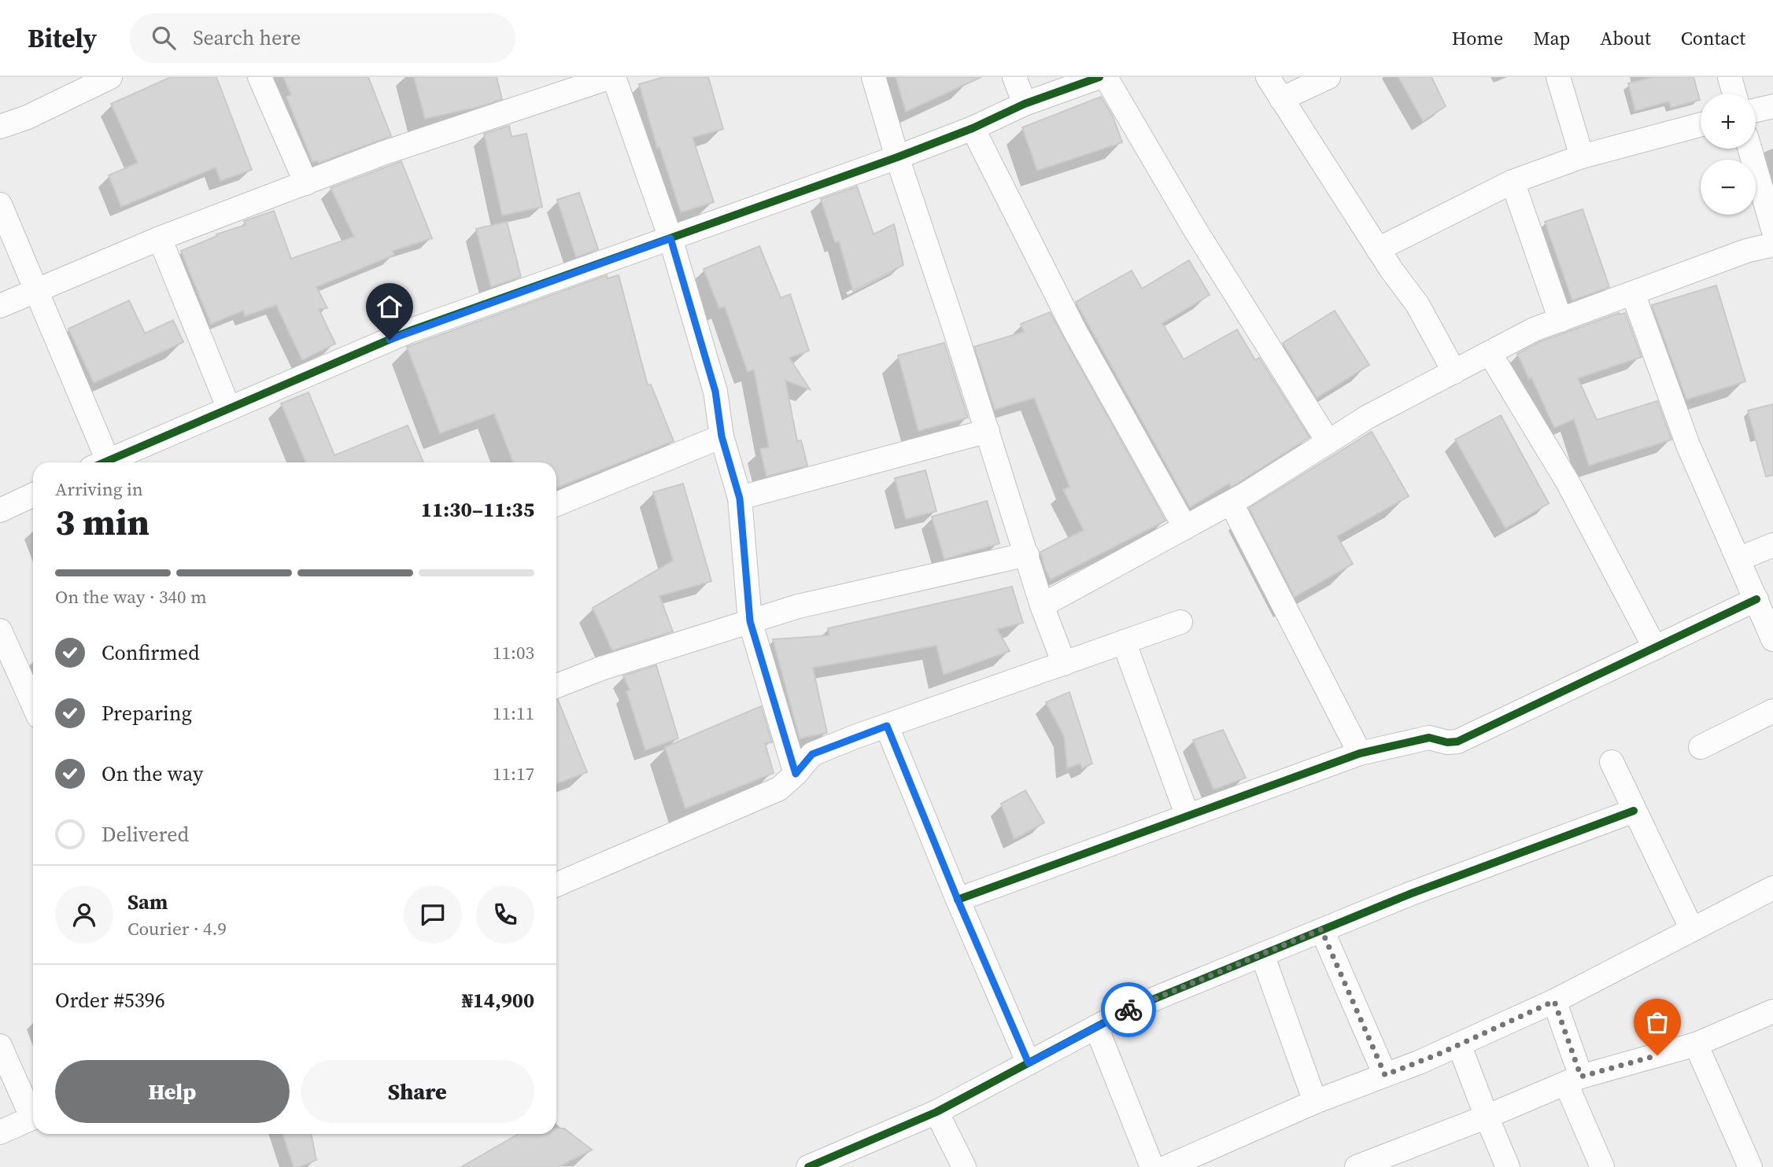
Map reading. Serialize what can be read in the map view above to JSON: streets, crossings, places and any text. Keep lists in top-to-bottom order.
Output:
{
  "page": {
    "header": "Bitely",
    "search": "Search here",
    "nav": [
      "Home",
      "Map",
      "About",
      "Contact"
    ],
    "map_buttons": ["+", "−"],
    "heading": ["3 min", "Arriving in", "11:30–11:35"],
    "panel": [
      "Sam",
      "Courier · 4.9",
      "Order #5396",
      "₦14,900"
    ],
    "bar": "On the way · 340 m",
    "list": [
      ["Confirmed", "11:03"],
      ["Preparing", "11:11"],
      ["On the way", "11:17"],
      "Delivered"
    ],
    "buttons": ["Help", "Share"]
  }
}
